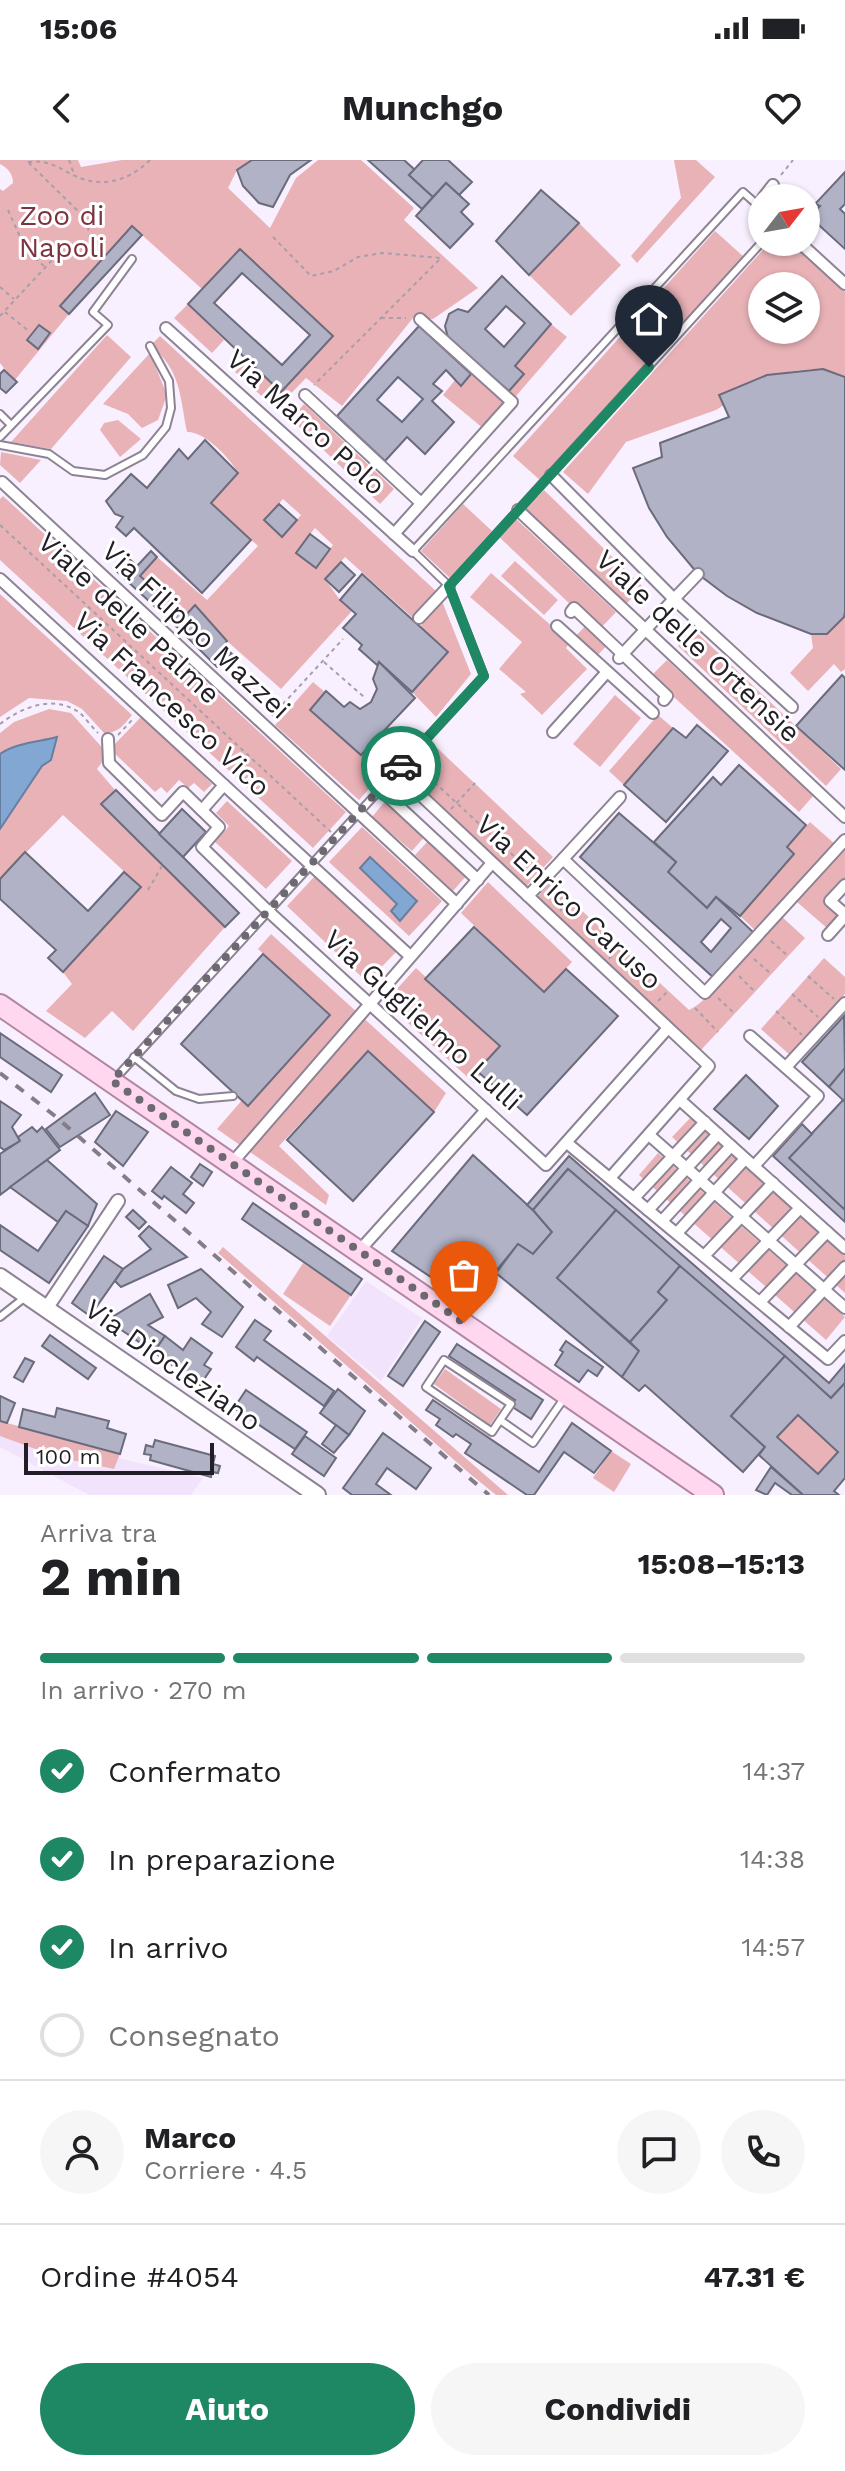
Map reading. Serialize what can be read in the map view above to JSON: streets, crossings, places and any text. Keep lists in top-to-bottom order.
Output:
{
  "streets": {
    "street": [
      "Via Marco Polo",
      "Via Filippo Mazzei",
      "Viale delle Ortensie",
      "Via Francesco Vico",
      "Via Enrico Caruso",
      "Via Guglielmo Lulli",
      "Via Diocleziano"
    ],
    "path": ["Viale delle Palme"]
  },
  "parks": ["Zoo di Napoli"],
  "scale_bar": "100 m",
  "north": "top right",
  "page": {
    "status": "15:06",
    "header": "Munchgo",
    "scale": "100 m",
    "heading": ["2 min", "Arriva tra", "15:08–15:13"],
    "panel": [
      "Marco",
      "Corriere · 4.5",
      "Ordine #4054",
      "47.31 €"
    ],
    "bar": "In arrivo · 270 m",
    "list": [
      ["Confermato", "14:37"],
      ["In preparazione", "14:38"],
      ["In arrivo", "14:57"],
      "Consegnato"
    ],
    "buttons": ["Aiuto", "Condividi"]
  }
}
